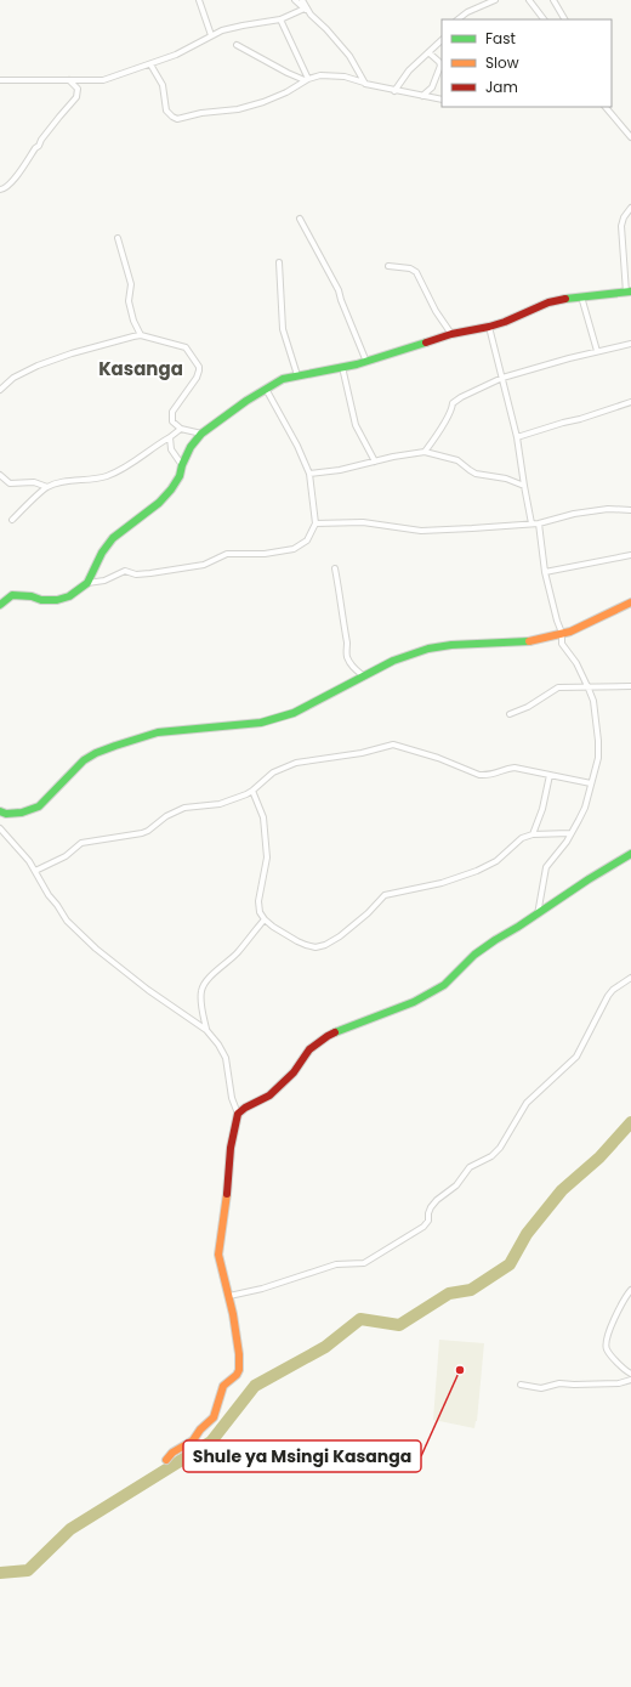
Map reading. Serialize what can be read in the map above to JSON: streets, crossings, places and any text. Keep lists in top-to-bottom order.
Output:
{
  "districts": ["Kasanga"],
  "places": ["Shule ya Msingi Kasanga"],
  "legend": ["Fast", "Slow", "Jam"]
}
